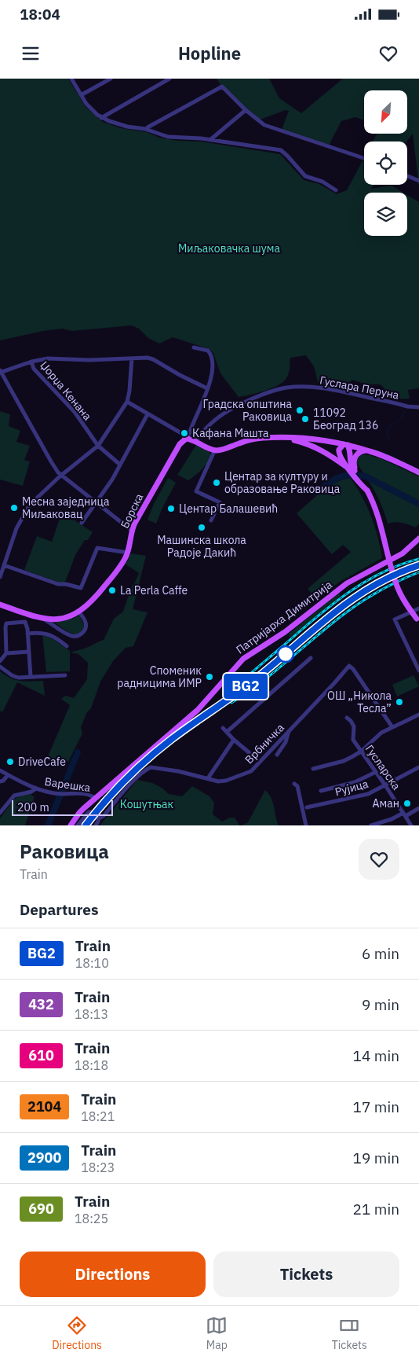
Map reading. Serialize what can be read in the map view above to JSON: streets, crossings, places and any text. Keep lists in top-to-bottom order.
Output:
{
  "streets": {
    "main road": ["Борска", "Патријарха Димитрија"],
    "street": [
      "Гуслара Перуна",
      "Џорџа Кенана",
      "Врбничка",
      "Гусларска",
      "Варешка",
      "Рујица"
    ]
  },
  "crossings": [
    ["Патријарха Димитрија", "Варешка"],
    ["Гусларска", "Рујица"]
  ],
  "parks": ["Миљаковачка шума", "Кошутњак"],
  "places": [
    "Градска општина Раковица",
    "11092 Београд 136",
    "Кафана Машта",
    "Центар за културу и образовање Раковица",
    "Месна заједница Миљаковац",
    "Центар Балашевић",
    "Машинска школа Радоје Дакић",
    "La Perla Caffe",
    "Споменик радницима ИМР",
    "ОШ „Никола Тесла”",
    "DriveCafe",
    "Аман"
  ],
  "scale_bar": "200 m",
  "north": "bottom left",
  "page": {
    "status": "18:04",
    "header": "Hopline",
    "on_map": "BG2",
    "scale": "200 m",
    "heading": [
      ["Раковица", "Train"],
      "Departures"
    ],
    "list": [
      {
        "mark": "BG2",
        "name": "Train",
        "note": "18:10",
        "value": "6 min"
      },
      {
        "mark": "432",
        "name": "Train",
        "note": "18:13",
        "value": "9 min"
      },
      {
        "mark": "610",
        "name": "Train",
        "note": "18:18",
        "value": "14 min"
      },
      {
        "mark": "2104",
        "name": "Train",
        "note": "18:21",
        "value": "17 min"
      },
      {
        "mark": "2900",
        "name": "Train",
        "note": "18:23",
        "value": "19 min"
      },
      {
        "mark": "690",
        "name": "Train",
        "note": "18:25",
        "value": "21 min"
      }
    ],
    "buttons": ["Directions", "Tickets"],
    "tabs": ["Directions", "Map", "Tickets"]
  }
}
